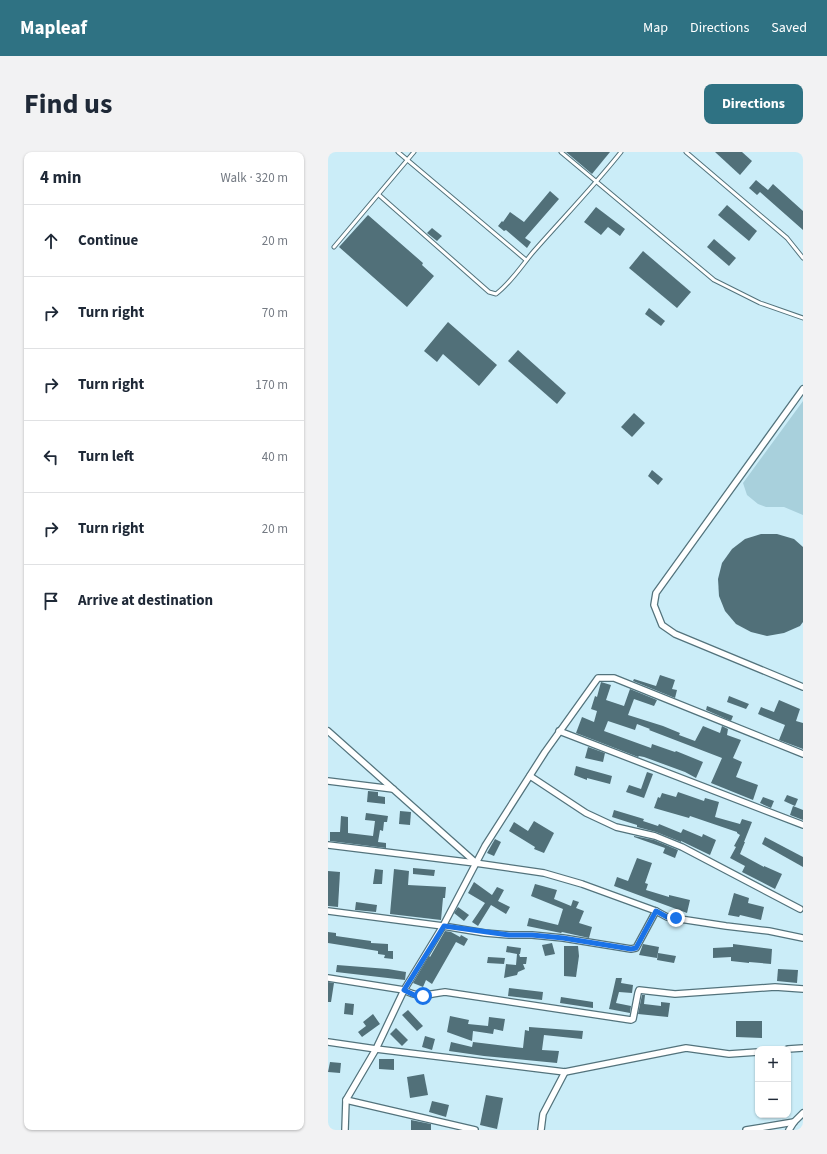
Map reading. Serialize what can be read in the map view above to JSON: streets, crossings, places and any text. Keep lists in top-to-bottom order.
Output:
{
  "page": {
    "header": "Mapleaf",
    "nav": ["Map", "Directions", "Saved"],
    "title": "Find us",
    "buttons": "Directions",
    "heading": ["4 min", "Walk · 320 m"],
    "list": [
      ["Continue", "20 m"],
      ["Turn right", "70 m"],
      ["Turn right", "170 m"],
      ["Turn left", "40 m"],
      ["Turn right", "20 m"],
      "Arrive at destination"
    ],
    "map_buttons": ["+", "−"]
  }
}
